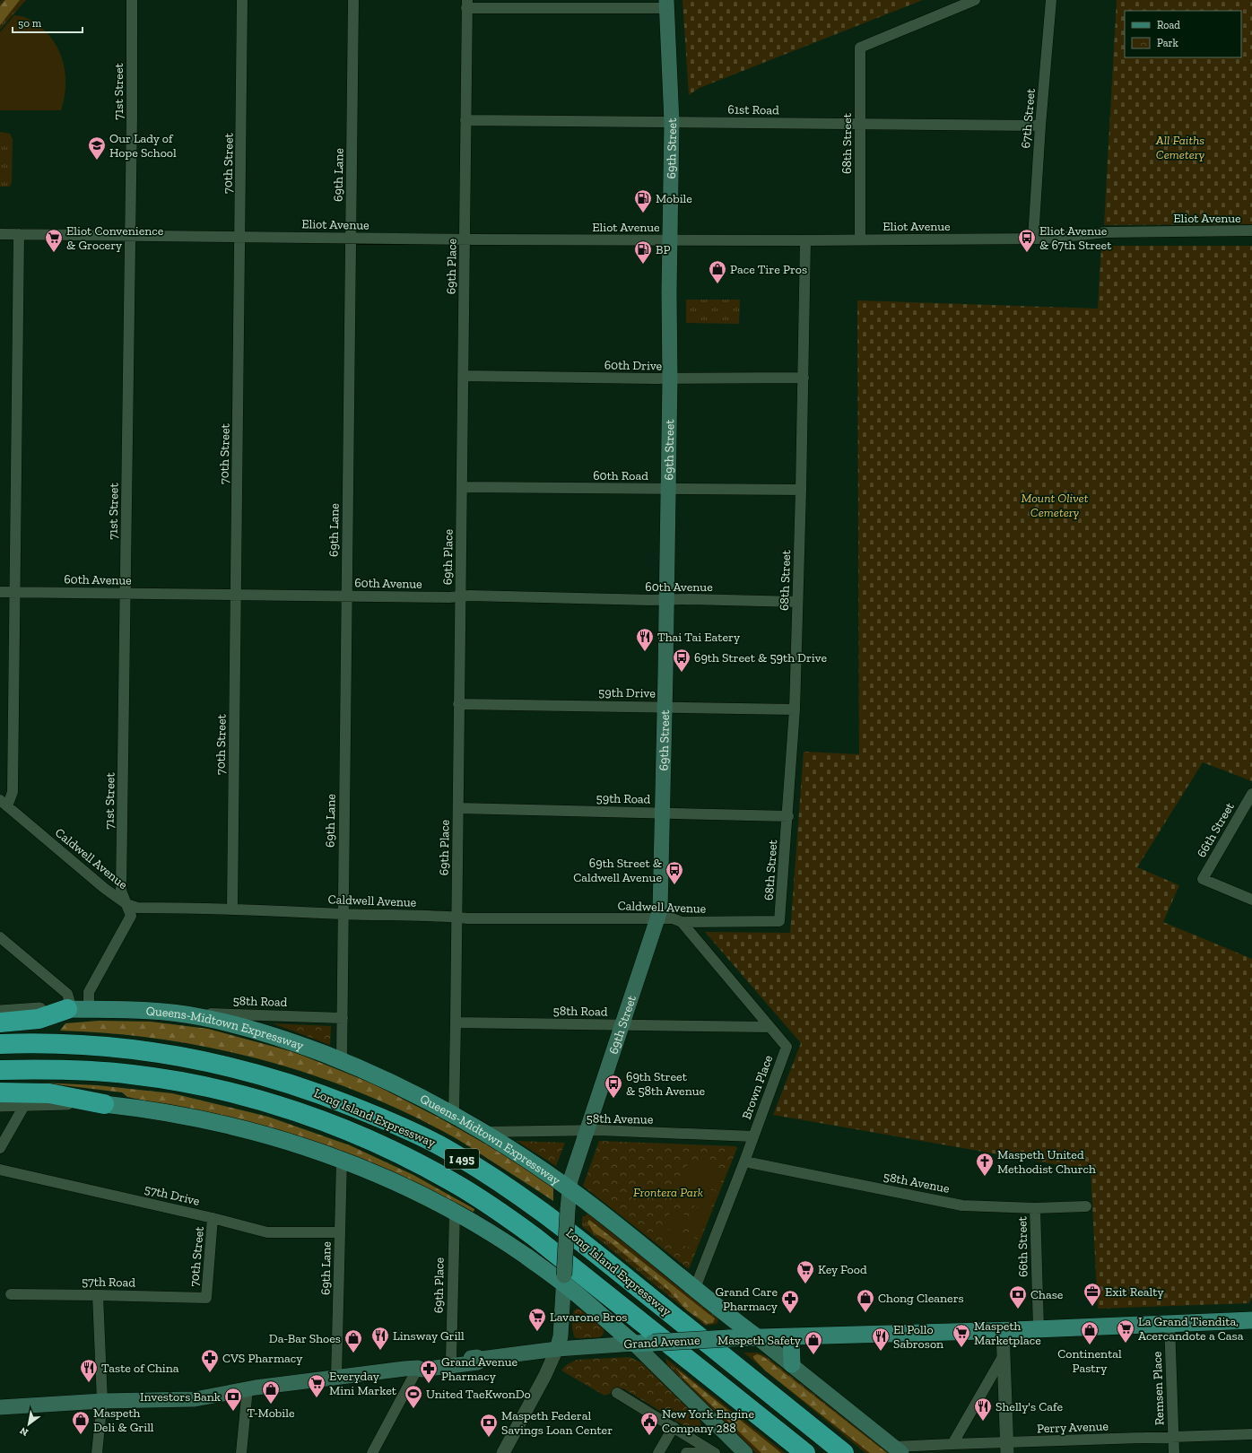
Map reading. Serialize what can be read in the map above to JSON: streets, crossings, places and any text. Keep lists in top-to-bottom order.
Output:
{
  "streets": {
    "highway": ["Long Island Expressway", "I 495"],
    "main road": ["69th Street", "Queens-Midtown Expressway", "Grand Avenue"],
    "street": [
      "71st Street",
      "61st Road",
      "67th Street",
      "68th Street",
      "70th Street",
      "69th Lane",
      "Eliot Avenue",
      "69th Place",
      "60th Drive",
      "60th Road",
      "60th Avenue",
      "59th Drive",
      "59th Road",
      "66th Street",
      "Caldwell Avenue",
      "58th Road",
      "Brown Place",
      "58th Avenue",
      "57th Drive",
      "57th Road",
      "Remsen Place",
      "Perry Avenue"
    ]
  },
  "crossings": [
    ["71st Street", "Eliot Avenue"],
    ["71st Street", "60th Avenue"],
    ["71st Street", "Caldwell Avenue"],
    ["71st Street", "Queens-Midtown Expressway"],
    ["61st Road", "67th Street"],
    ["61st Road", "68th Street"],
    ["61st Road", "69th Street"],
    ["61st Road", "69th Place"],
    ["67th Street", "Eliot Avenue"],
    ["68th Street", "Eliot Avenue"],
    ["68th Street", "60th Drive"],
    ["68th Street", "60th Road"],
    ["68th Street", "60th Avenue"],
    ["68th Street", "59th Drive"],
    ["68th Street", "59th Road"],
    ["68th Street", "Caldwell Avenue"],
    ["69th Street", "Eliot Avenue"],
    ["69th Street", "60th Drive"],
    ["69th Street", "60th Road"],
    ["69th Street", "60th Avenue"],
    ["69th Street", "59th Drive"],
    ["69th Street", "59th Road"],
    ["69th Street", "Caldwell Avenue"],
    ["69th Street", "58th Road"],
    ["69th Street", "Queens-Midtown Expressway"],
    ["69th Street", "58th Avenue"],
    ["69th Street", "Grand Avenue"],
    ["70th Street", "Eliot Avenue"],
    ["70th Street", "60th Avenue"],
    ["70th Street", "Caldwell Avenue"],
    ["70th Street", "57th Drive"],
    ["70th Street", "57th Road"],
    ["69th Lane", "Eliot Avenue"],
    ["69th Lane", "60th Avenue"],
    ["69th Lane", "Caldwell Avenue"],
    ["69th Lane", "58th Road"],
    ["69th Lane", "Queens-Midtown Expressway"],
    ["69th Lane", "57th Drive"],
    ["69th Lane", "Grand Avenue"],
    ["Eliot Avenue", "69th Place"],
    ["69th Place", "60th Drive"],
    ["69th Place", "60th Road"],
    ["69th Place", "60th Avenue"],
    ["69th Place", "59th Drive"],
    ["69th Place", "59th Road"],
    ["69th Place", "Caldwell Avenue"],
    ["69th Place", "58th Road"],
    ["69th Place", "Queens-Midtown Expressway"],
    ["69th Place", "Grand Avenue"],
    ["66th Street", "58th Avenue"],
    ["66th Street", "Grand Avenue"],
    ["Caldwell Avenue", "Brown Place"],
    ["58th Road", "Queens-Midtown Expressway"],
    ["58th Road", "Brown Place"],
    ["Queens-Midtown Expressway", "Brown Place"],
    ["Queens-Midtown Expressway", "58th Avenue"],
    ["Queens-Midtown Expressway", "Grand Avenue"],
    ["Queens-Midtown Expressway", "Perry Avenue"],
    ["Brown Place", "58th Avenue"],
    ["Grand Avenue", "Remsen Place"],
    ["Remsen Place", "Perry Avenue"]
  ],
  "parks": ["All Faiths Cemetery", "Mount Olivet Cemetery", "Frontera Park"],
  "places": {
    "school or university": ["Our Lady of Hope School"],
    "fuel station": ["Mobile", "BP"],
    "supermarket": [
      "Eliot Convenience & Grocery",
      "Key Food",
      "Lavarone Bros",
      "La Grand Tiendita, Acercandote a Casa",
      "Maspeth Marketplace",
      "Everyday Mini Market"
    ],
    "bus stop": [
      "Eliot Avenue & 67th Street",
      "69th Street & 59th Drive",
      "69th Street & Caldwell Avenue",
      "69th Street & 58th Avenue"
    ],
    "shop": [
      "Pace Tire Pros",
      "Chong Cleaners",
      "Continental Pastry",
      "Da-Bar Shoes",
      "Maspeth Safety",
      "T-Mobile",
      "Maspeth Deli & Grill"
    ],
    "restaurant": [
      "Thai Tai Eatery",
      "Linsway Grill",
      "El Pollo Sabroson",
      "Taste of China",
      "Shelly's Cafe"
    ],
    "church": ["Maspeth United Methodist Church"],
    "office": ["Exit Realty"],
    "bank": ["Chase", "Investors Bank", "Maspeth Federal Savings Loan Center"],
    "pharmacy": ["Grand Care Pharmacy", "CVS Pharmacy", "Grand Avenue Pharmacy"],
    "sports": ["United TaeKwonDo"],
    "public building": ["New York Engine Company 288"]
  },
  "legend": ["Road", "Park"],
  "scale_bar": "50 m",
  "north": "bottom left"
}
